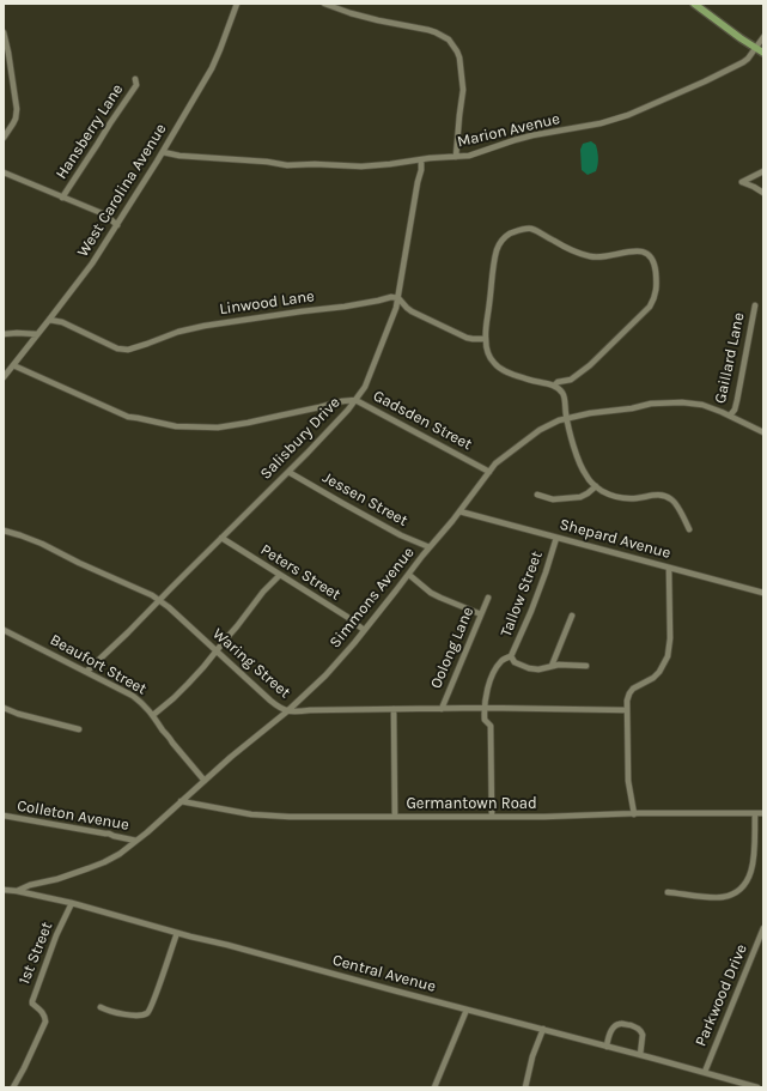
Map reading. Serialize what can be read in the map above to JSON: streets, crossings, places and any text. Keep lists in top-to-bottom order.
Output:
{
  "streets": {
    "street": [
      "Marion Avenue",
      "Hansberry Lane",
      "West Carolina Avenue",
      "Linwood Lane",
      "Gaillard Lane",
      "Gadsden Street",
      "Salisbury Drive",
      "Jessen Street",
      "Shepard Avenue",
      "Peters Street",
      "Tallow Street",
      "Simmons Avenue",
      "Oolong Lane",
      "Waring Street",
      "Beaufort Street",
      "Germantown Road",
      "Colleton Avenue",
      "1st Street",
      "Central Avenue",
      "Parkwood Drive"
    ]
  },
  "crossings": [
    ["Marion Avenue", "West Carolina Avenue"],
    ["Marion Avenue", "Salisbury Drive"],
    ["West Carolina Avenue", "Linwood Lane"],
    ["West Carolina Avenue", "Gadsden Street"],
    ["Linwood Lane", "Salisbury Drive"],
    ["Gaillard Lane", "Simmons Avenue"],
    ["Gadsden Street", "Salisbury Drive"],
    ["Gadsden Street", "Simmons Avenue"],
    ["Salisbury Drive", "Jessen Street"],
    ["Salisbury Drive", "Peters Street"],
    ["Salisbury Drive", "Waring Street"],
    ["Salisbury Drive", "Beaufort Street"],
    ["Jessen Street", "Simmons Avenue"],
    ["Shepard Avenue", "Tallow Street"],
    ["Shepard Avenue", "Simmons Avenue"],
    ["Peters Street", "Simmons Avenue"],
    ["Tallow Street", "Waring Street"],
    ["Simmons Avenue", "Waring Street"],
    ["Simmons Avenue", "Beaufort Street"],
    ["Simmons Avenue", "Germantown Road"],
    ["Simmons Avenue", "Colleton Avenue"],
    ["Simmons Avenue", "Central Avenue"],
    ["Oolong Lane", "Waring Street"],
    ["1st Street", "Central Avenue"],
    ["Central Avenue", "Parkwood Drive"]
  ]
}
